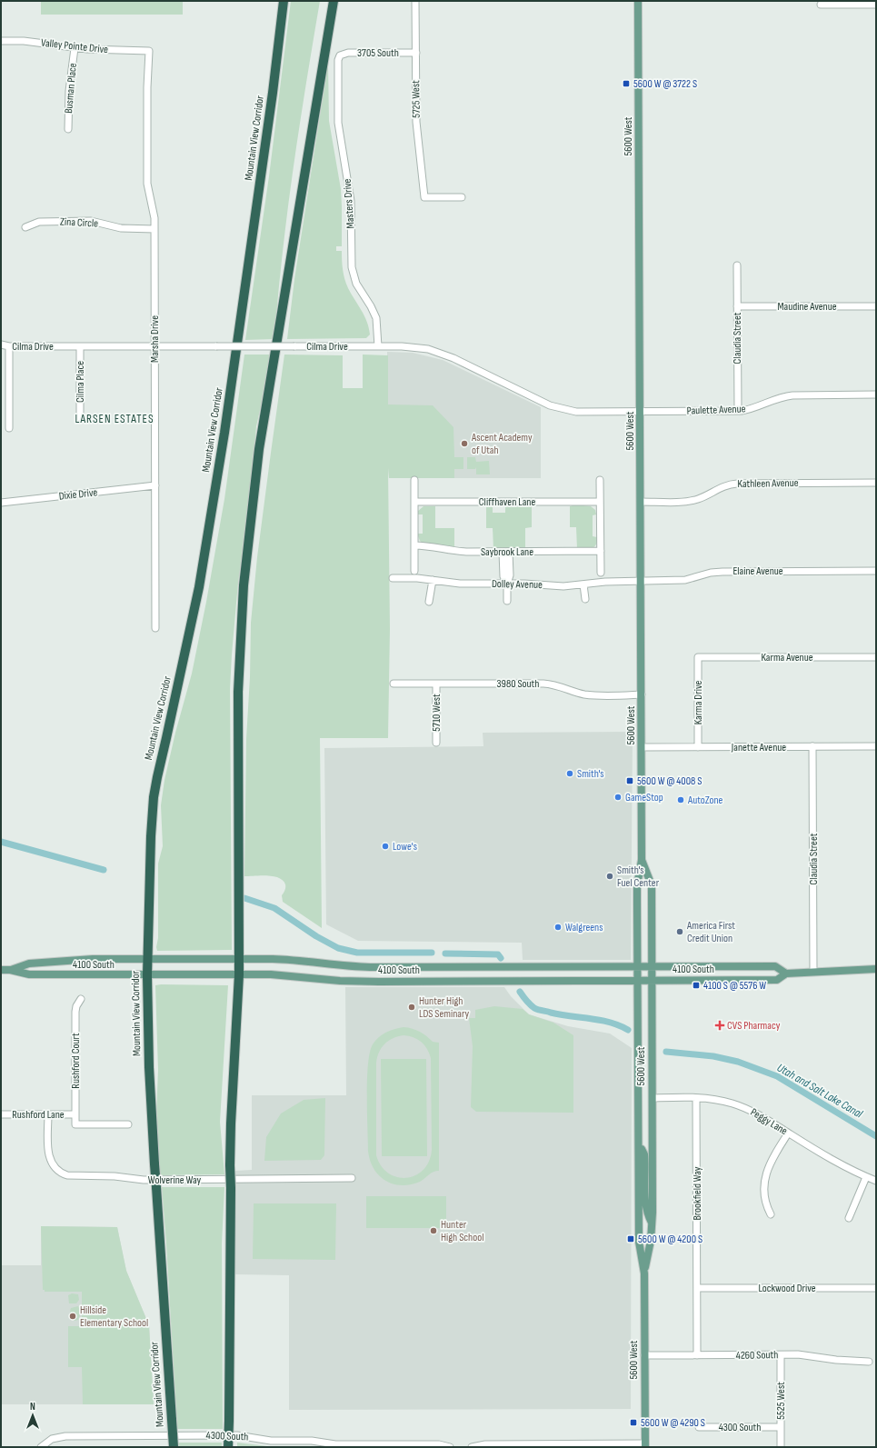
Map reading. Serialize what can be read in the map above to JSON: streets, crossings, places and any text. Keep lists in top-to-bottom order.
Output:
{
  "streets": {
    "highway": ["Mountain View Corridor"],
    "main road": ["5600 West", "4100 South"],
    "street": [
      "Valley Pointe Drive",
      "3705 South",
      "Busman Place",
      "5725 West",
      "Masters Drive",
      "Zina Circle",
      "Maudine Avenue",
      "Claudia Street",
      "Marsha Drive",
      "Cilma Drive",
      "Cilma Place",
      "Paulette Avenue",
      "Kathleen Avenue",
      "Dixie Drive",
      "Cliffhaven Lane",
      "Saybrook Lane",
      "Elaine Avenue",
      "Dolley Avenue",
      "Karma Avenue",
      "3980 South",
      "Karma Drive",
      "5710 West",
      "Janette Avenue",
      "Rushford Court",
      "Rushford Lane",
      "Peggy Lane",
      "Wolverine Way",
      "Brookfield Way",
      "Lockwood Drive",
      "4260 South",
      "5525 West",
      "4300 South"
    ]
  },
  "crossings": [
    ["Valley Pointe Drive", "Busman Place"],
    ["Valley Pointe Drive", "Marsha Drive"],
    ["3705 South", "5725 West"],
    ["3705 South", "Masters Drive"],
    ["5600 West", "Cilma Drive"],
    ["5600 West", "Paulette Avenue"],
    ["5600 West", "Kathleen Avenue"],
    ["5600 West", "Elaine Avenue"],
    ["5600 West", "Dolley Avenue"],
    ["5600 West", "3980 South"],
    ["5600 West", "Janette Avenue"],
    ["5600 West", "4100 South"],
    ["5600 West", "Peggy Lane"],
    ["5600 West", "4260 South"],
    ["Mountain View Corridor", "4100 South"],
    ["Masters Drive", "Cilma Drive"],
    ["Zina Circle", "Marsha Drive"],
    ["Maudine Avenue", "Claudia Street"],
    ["Claudia Street", "Paulette Avenue"],
    ["Claudia Street", "Janette Avenue"],
    ["Claudia Street", "4100 South"],
    ["Marsha Drive", "Cilma Drive"],
    ["Marsha Drive", "Dixie Drive"],
    ["Cilma Drive", "Cilma Place"],
    ["Cilma Drive", "Paulette Avenue"],
    ["Elaine Avenue", "Dolley Avenue"],
    ["Karma Avenue", "Karma Drive"],
    ["3980 South", "5710 West"],
    ["Karma Drive", "Janette Avenue"],
    ["Rushford Court", "Rushford Lane"],
    ["Rushford Lane", "Wolverine Way"],
    ["Peggy Lane", "Brookfield Way"],
    ["Brookfield Way", "Lockwood Drive"],
    ["Brookfield Way", "4260 South"],
    ["4260 South", "5525 West"],
    ["5525 West", "4300 South"]
  ],
  "districts": ["LARSEN ESTATES"],
  "water": ["Utah and Salt Lake Canal"],
  "places": {
    "transit": [
      "5600 W @ 3722 S",
      "5600 W @ 4008 S",
      "4100 S @ 5576 W",
      "5600 W @ 4200 S",
      "5600 W @ 4290 S"
    ],
    "other": [
      "Ascent Academy of Utah",
      "Smith's",
      "GameStop",
      "AutoZone",
      "Lowe's",
      "Smith's Fuel Center",
      "Walgreens",
      "America First Credit Union",
      "Hunter High LDS Seminary",
      "Hunter High School",
      "Hillside Elementary School"
    ],
    "health": ["CVS Pharmacy"]
  },
  "north": "top"
}
